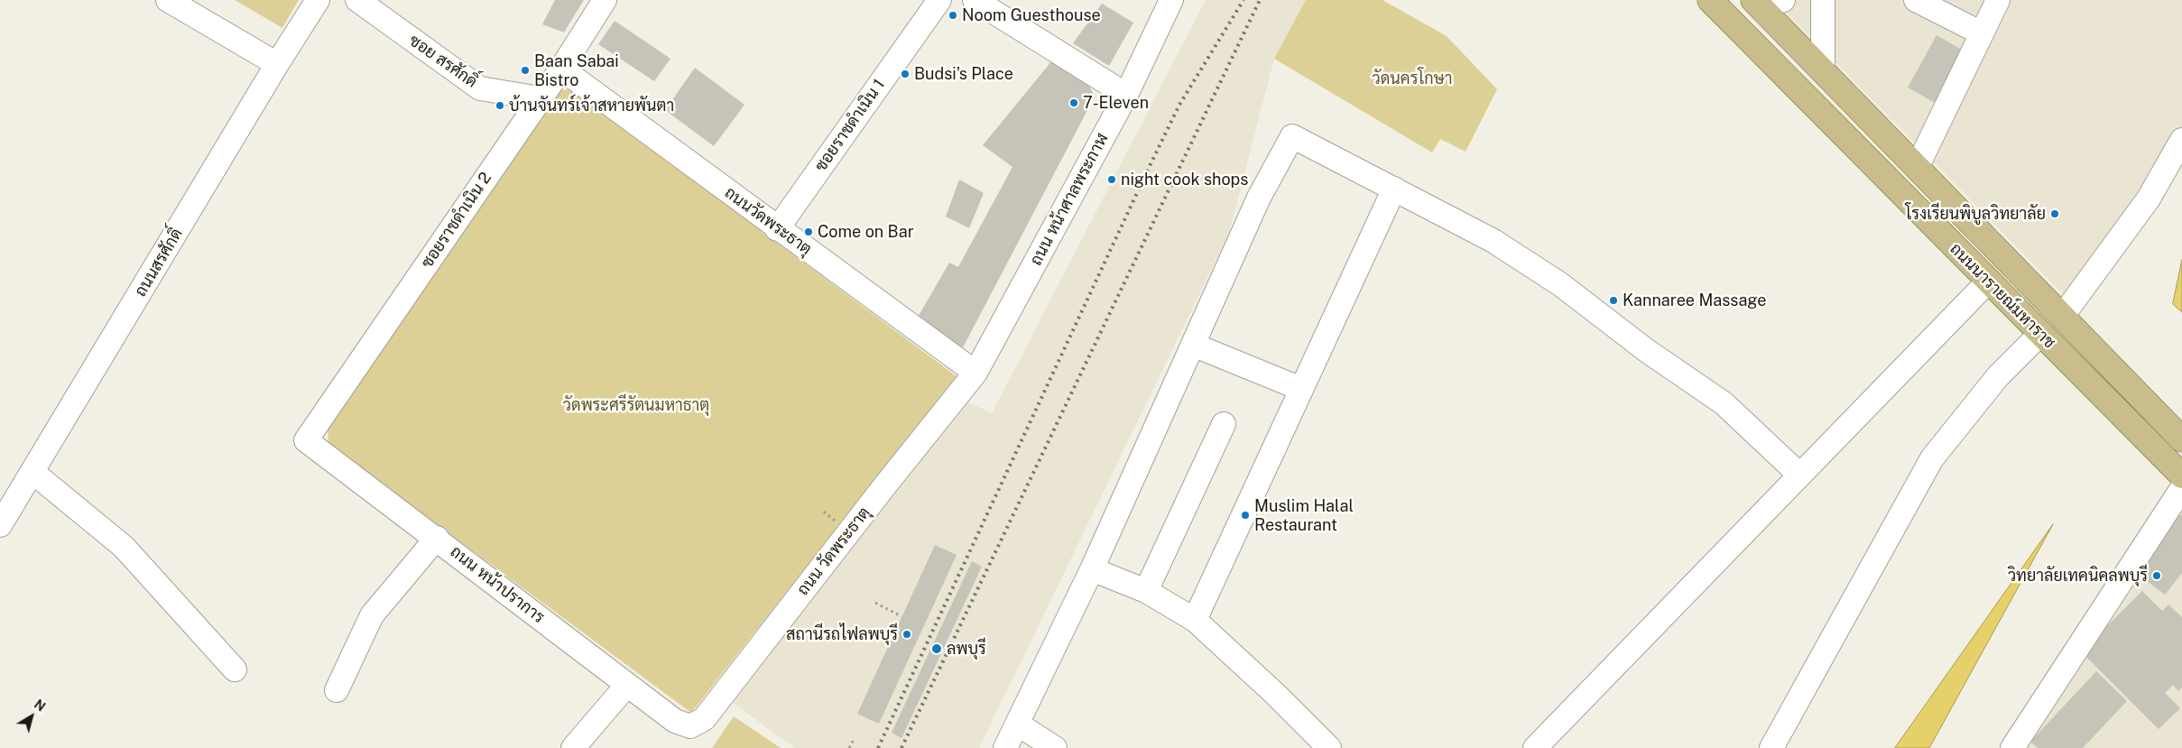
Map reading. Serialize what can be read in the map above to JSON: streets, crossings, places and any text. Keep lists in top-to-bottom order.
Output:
{
  "streets": {
    "main road": ["ถนนนารายณ์มหาราช"],
    "street": [
      "ซอย สรศักดิ์",
      "ซอยราชดำเนิน 1",
      "ถนน หน้าศาลพระกาฬ",
      "ซอยราชดำเนิน 2",
      "ถนนวัดพระธาตุ",
      "ถนนสรศักดิ์",
      "ถนน วัดพระธาตุ",
      "ถนน หน้าปราการ"
    ]
  },
  "crossings": [
    ["ซอย สรศักดิ์", "ซอยราชดำเนิน 2"],
    ["ซอยราชดำเนิน 1", "ถนนวัดพระธาตุ"],
    ["ถนน หน้าศาลพระกาฬ", "ถนนวัดพระธาตุ"],
    ["ถนน หน้าศาลพระกาฬ", "ถนน วัดพระธาตุ"],
    ["ซอยราชดำเนิน 2", "ถนนวัดพระธาตุ"],
    ["ซอยราชดำเนิน 2", "ถนน หน้าปราการ"],
    ["ถนนวัดพระธาตุ", "ถนน วัดพระธาตุ"],
    ["ถนน วัดพระธาตุ", "ถนน หน้าปราการ"]
  ],
  "parks": ["วัดนครโกษา", "วัดพระศรีรัตนมหาธาตุ"],
  "places": [
    "Noom Guesthouse",
    "Baan Sabai Bistro",
    "Budsi's Place",
    "7-Eleven",
    "บ้านจันทร์เจ้าสหายพันตา",
    "night cook shops",
    "โรงเรียนพิบูลวิทยาลัย",
    "Come on Bar",
    "Kannaree Massage",
    "Muslim Halal Restaurant",
    "วิทยาลัยเทคนิคลพบุรี",
    "สถานีรถไฟลพบุรี",
    "ลพบุรี"
  ],
  "north": "top right"
}
